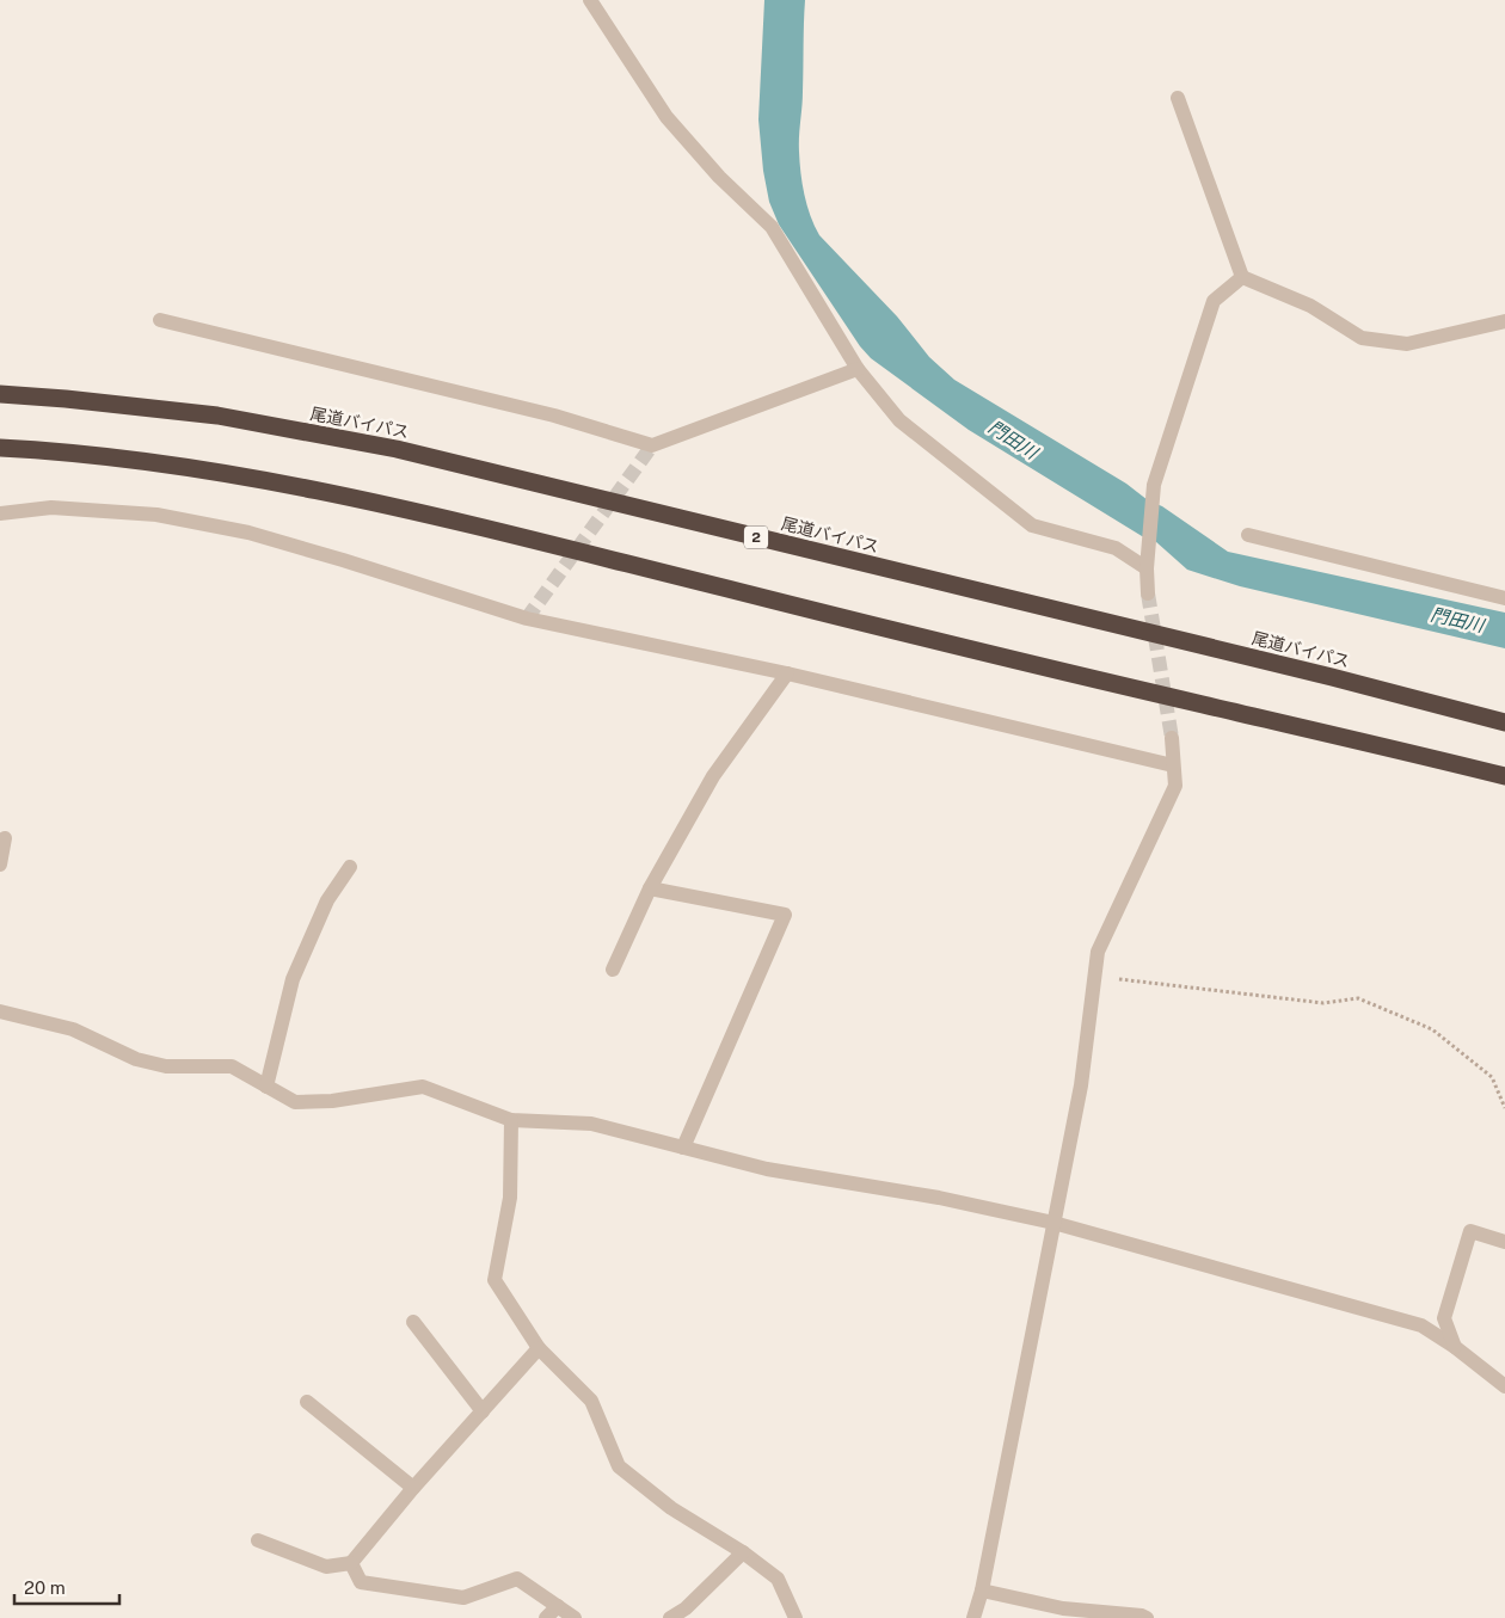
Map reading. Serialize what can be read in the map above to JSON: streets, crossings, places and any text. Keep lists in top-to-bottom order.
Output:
{
  "streets": {
    "highway": ["尾道バイパス", "2"]
  },
  "water": ["門田川"],
  "scale_bar": "20 m"
}
